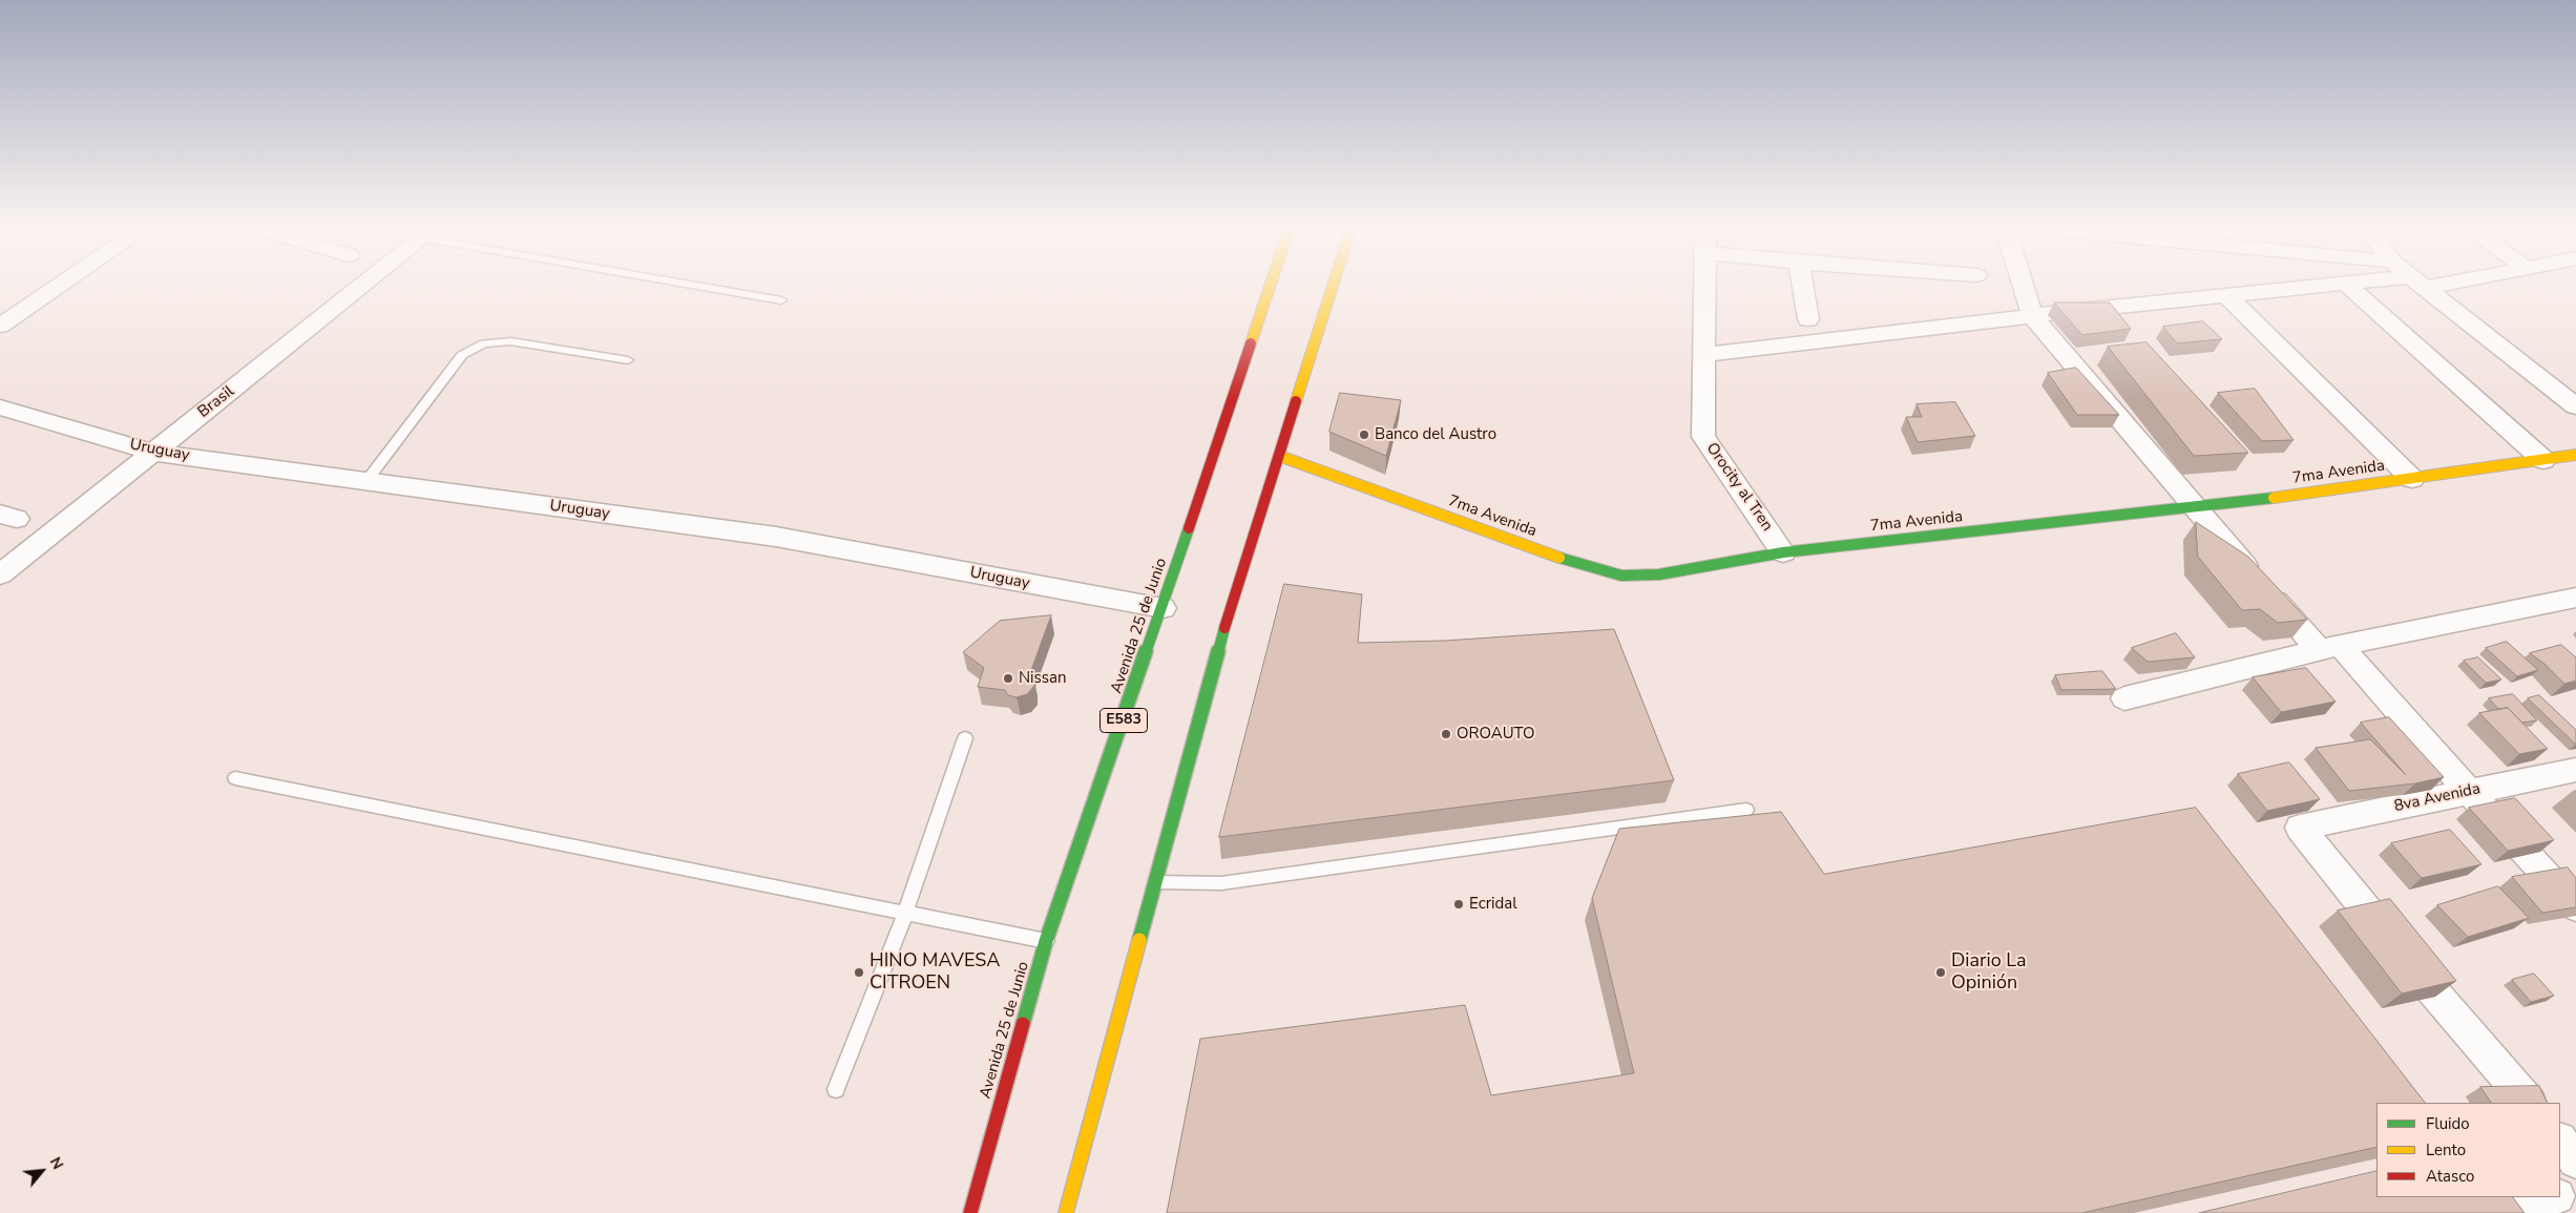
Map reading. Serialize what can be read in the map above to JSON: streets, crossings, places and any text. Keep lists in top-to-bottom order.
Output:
{
  "streets": {
    "main road": ["7ma Avenida", "Avenida 25 de Junio", "E583"],
    "street": [
      "Brasil",
      "Uruguay",
      "Orocity al Tren",
      "8va Avenida"
    ]
  },
  "crossings": [
    ["Brasil", "Uruguay"],
    ["Uruguay", "Avenida 25 de Junio"],
    ["7ma Avenida", "Orocity al Tren"]
  ],
  "places": [
    "Banco del Austro",
    "Nissan",
    "OROAUTO",
    "Ecridal",
    "HINO MAVESA CITROEN",
    "Diario La Opinión"
  ],
  "legend": ["Fluido", "Lento", "Atasco"],
  "north": "top right"
}
